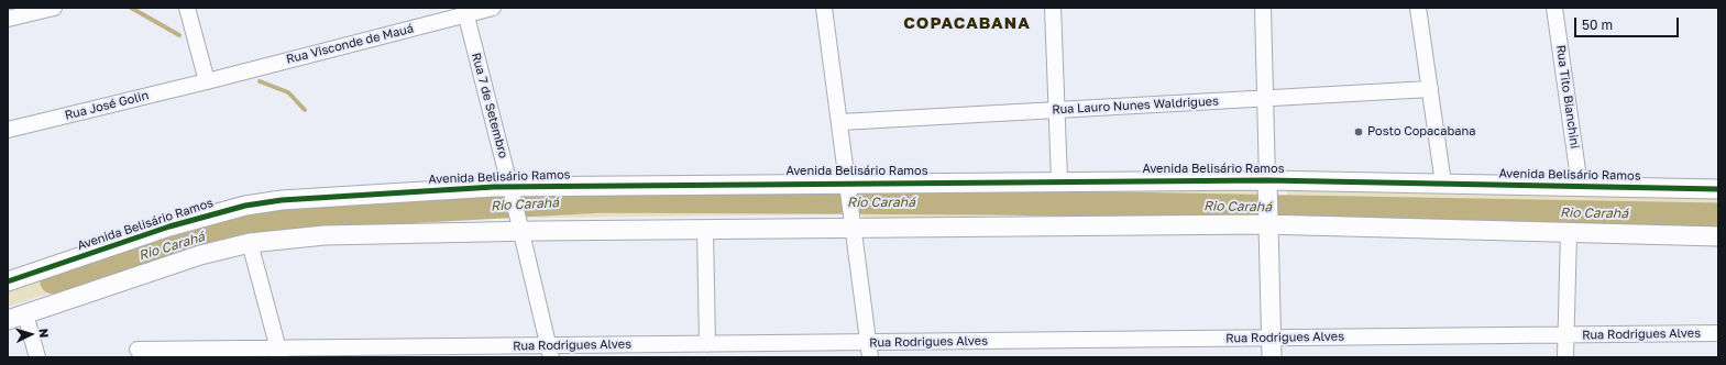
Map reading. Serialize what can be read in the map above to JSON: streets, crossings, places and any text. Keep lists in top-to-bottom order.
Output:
{
  "streets": {
    "main road": ["Avenida Belisário Ramos"],
    "street": [
      "Rua Visconde de Mauá",
      "Rua Tito Bianchini",
      "Rua José Golin",
      "Rua 7 de Setembro",
      "Rua Lauro Nunes Waldrigues",
      "Rua Rodrigues Alves"
    ]
  },
  "crossings": [
    ["Rua Visconde de Mauá", "Rua José Golin"],
    ["Rua Visconde de Mauá", "Rua 7 de Setembro"],
    ["Rua Tito Bianchini", "Avenida Belisário Ramos"],
    ["Rua 7 de Setembro", "Avenida Belisário Ramos"],
    ["Rua 7 de Setembro", "Rua Rodrigues Alves"]
  ],
  "districts": ["COPACABANA"],
  "water": ["Rio Carahá"],
  "places": ["Posto Copacabana"],
  "scale_bar": "50 m",
  "north": "right"
}
